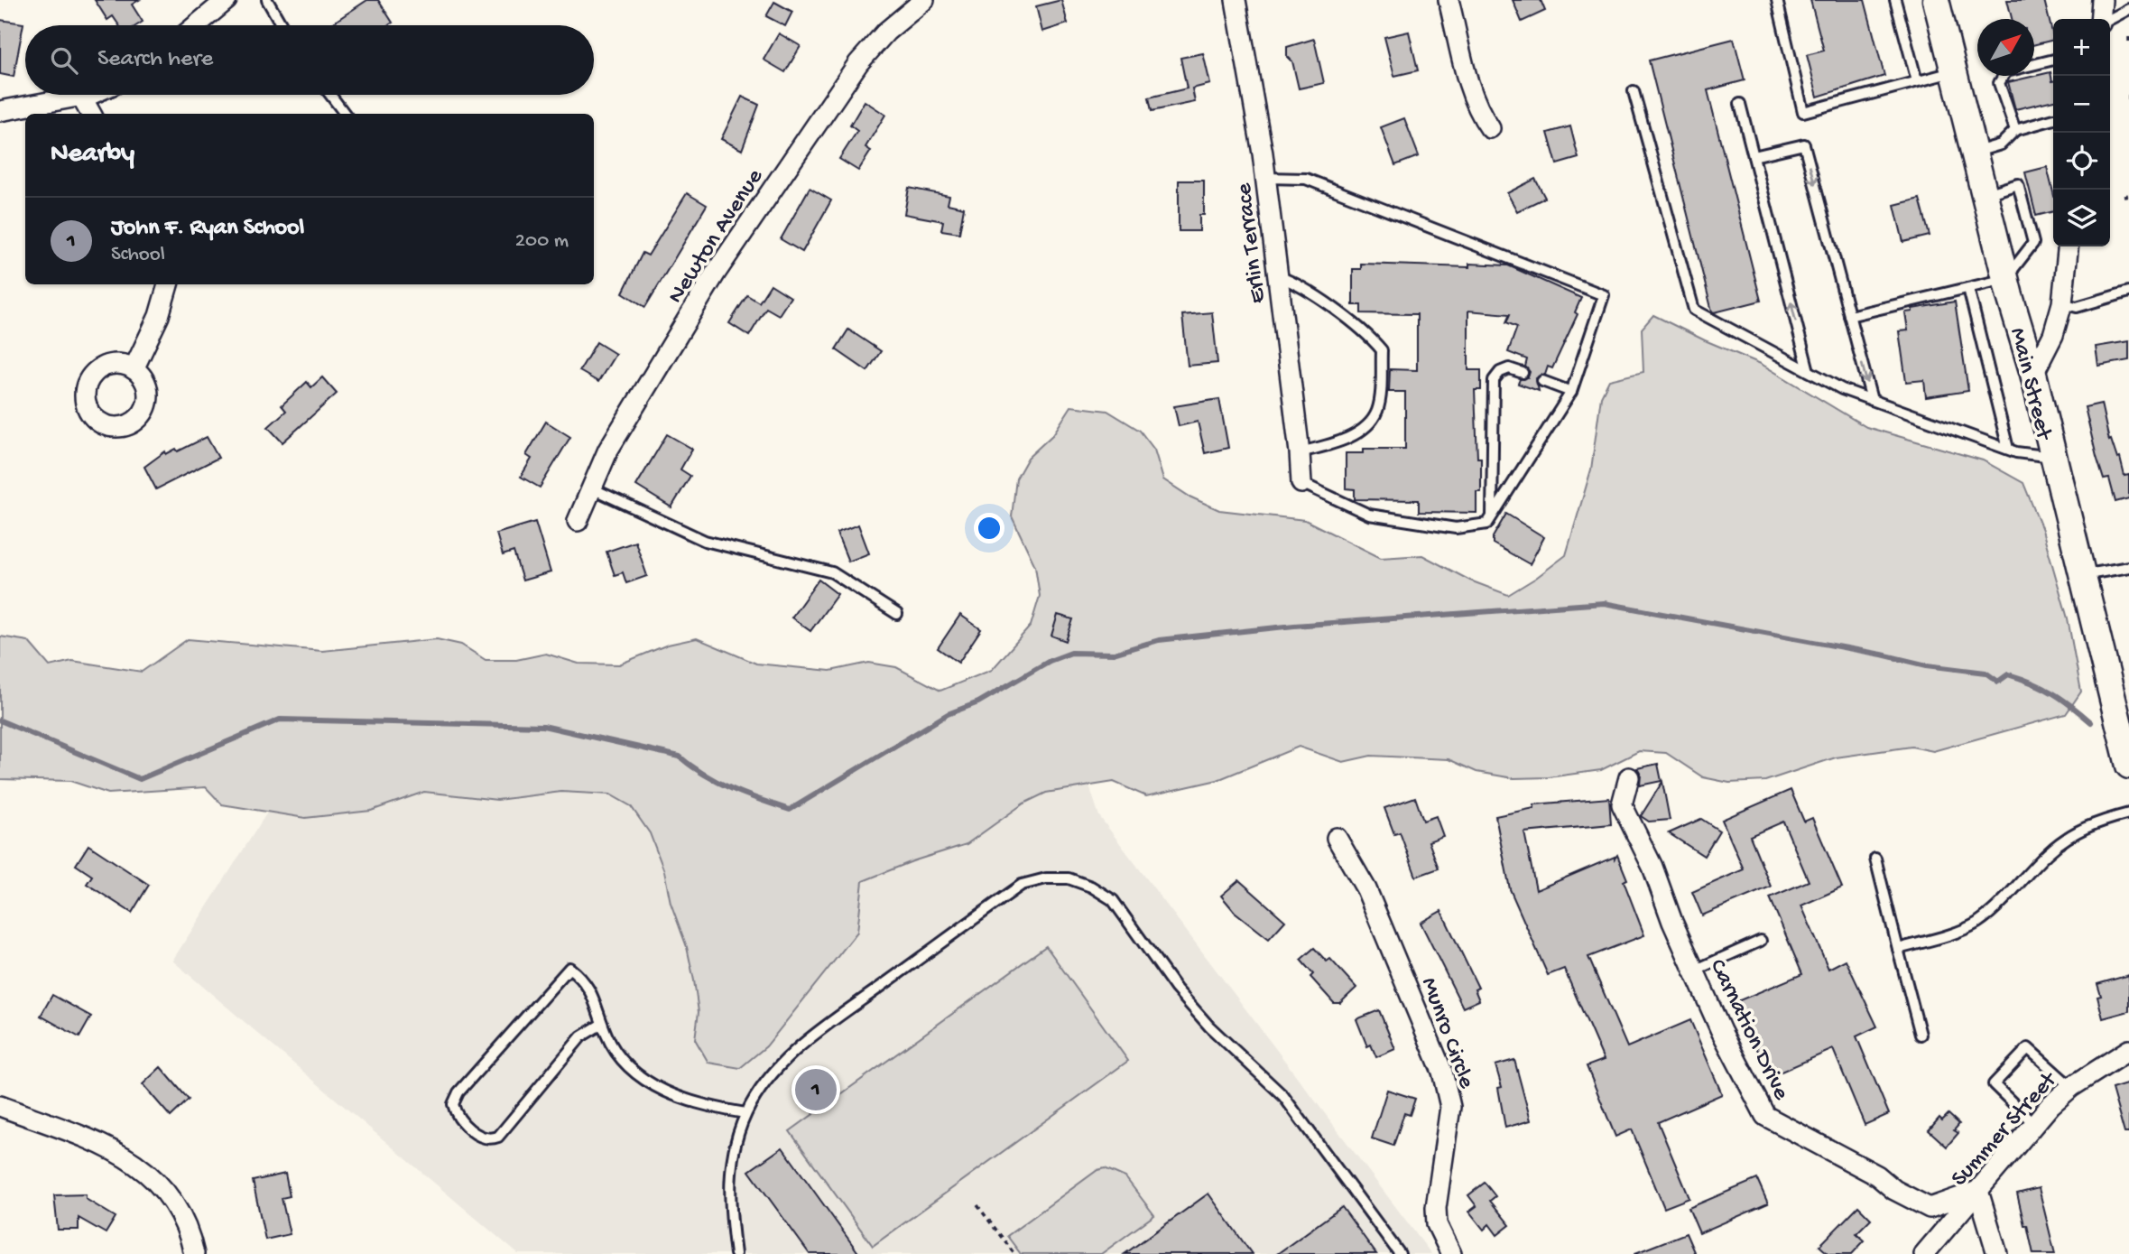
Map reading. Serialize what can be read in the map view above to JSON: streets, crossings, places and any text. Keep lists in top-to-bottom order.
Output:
{
  "streets": {
    "main road": ["Main Street"],
    "street": [
      "Newton Avenue",
      "Erlin Terrace",
      "Carnation Drive",
      "Munro Circle",
      "Summer Street"
    ]
  },
  "crossings": [
    ["Carnation Drive", "Summer Street"]
  ],
  "north": "top right",
  "page": {
    "map_buttons": ["+", "−"],
    "search": "Search here",
    "heading": "Nearby",
    "list": [
      {
        "mark": "1",
        "name": "John F. Ryan School",
        "note": "School",
        "value": "200 m"
      }
    ],
    "pins": "1"
  }
}
